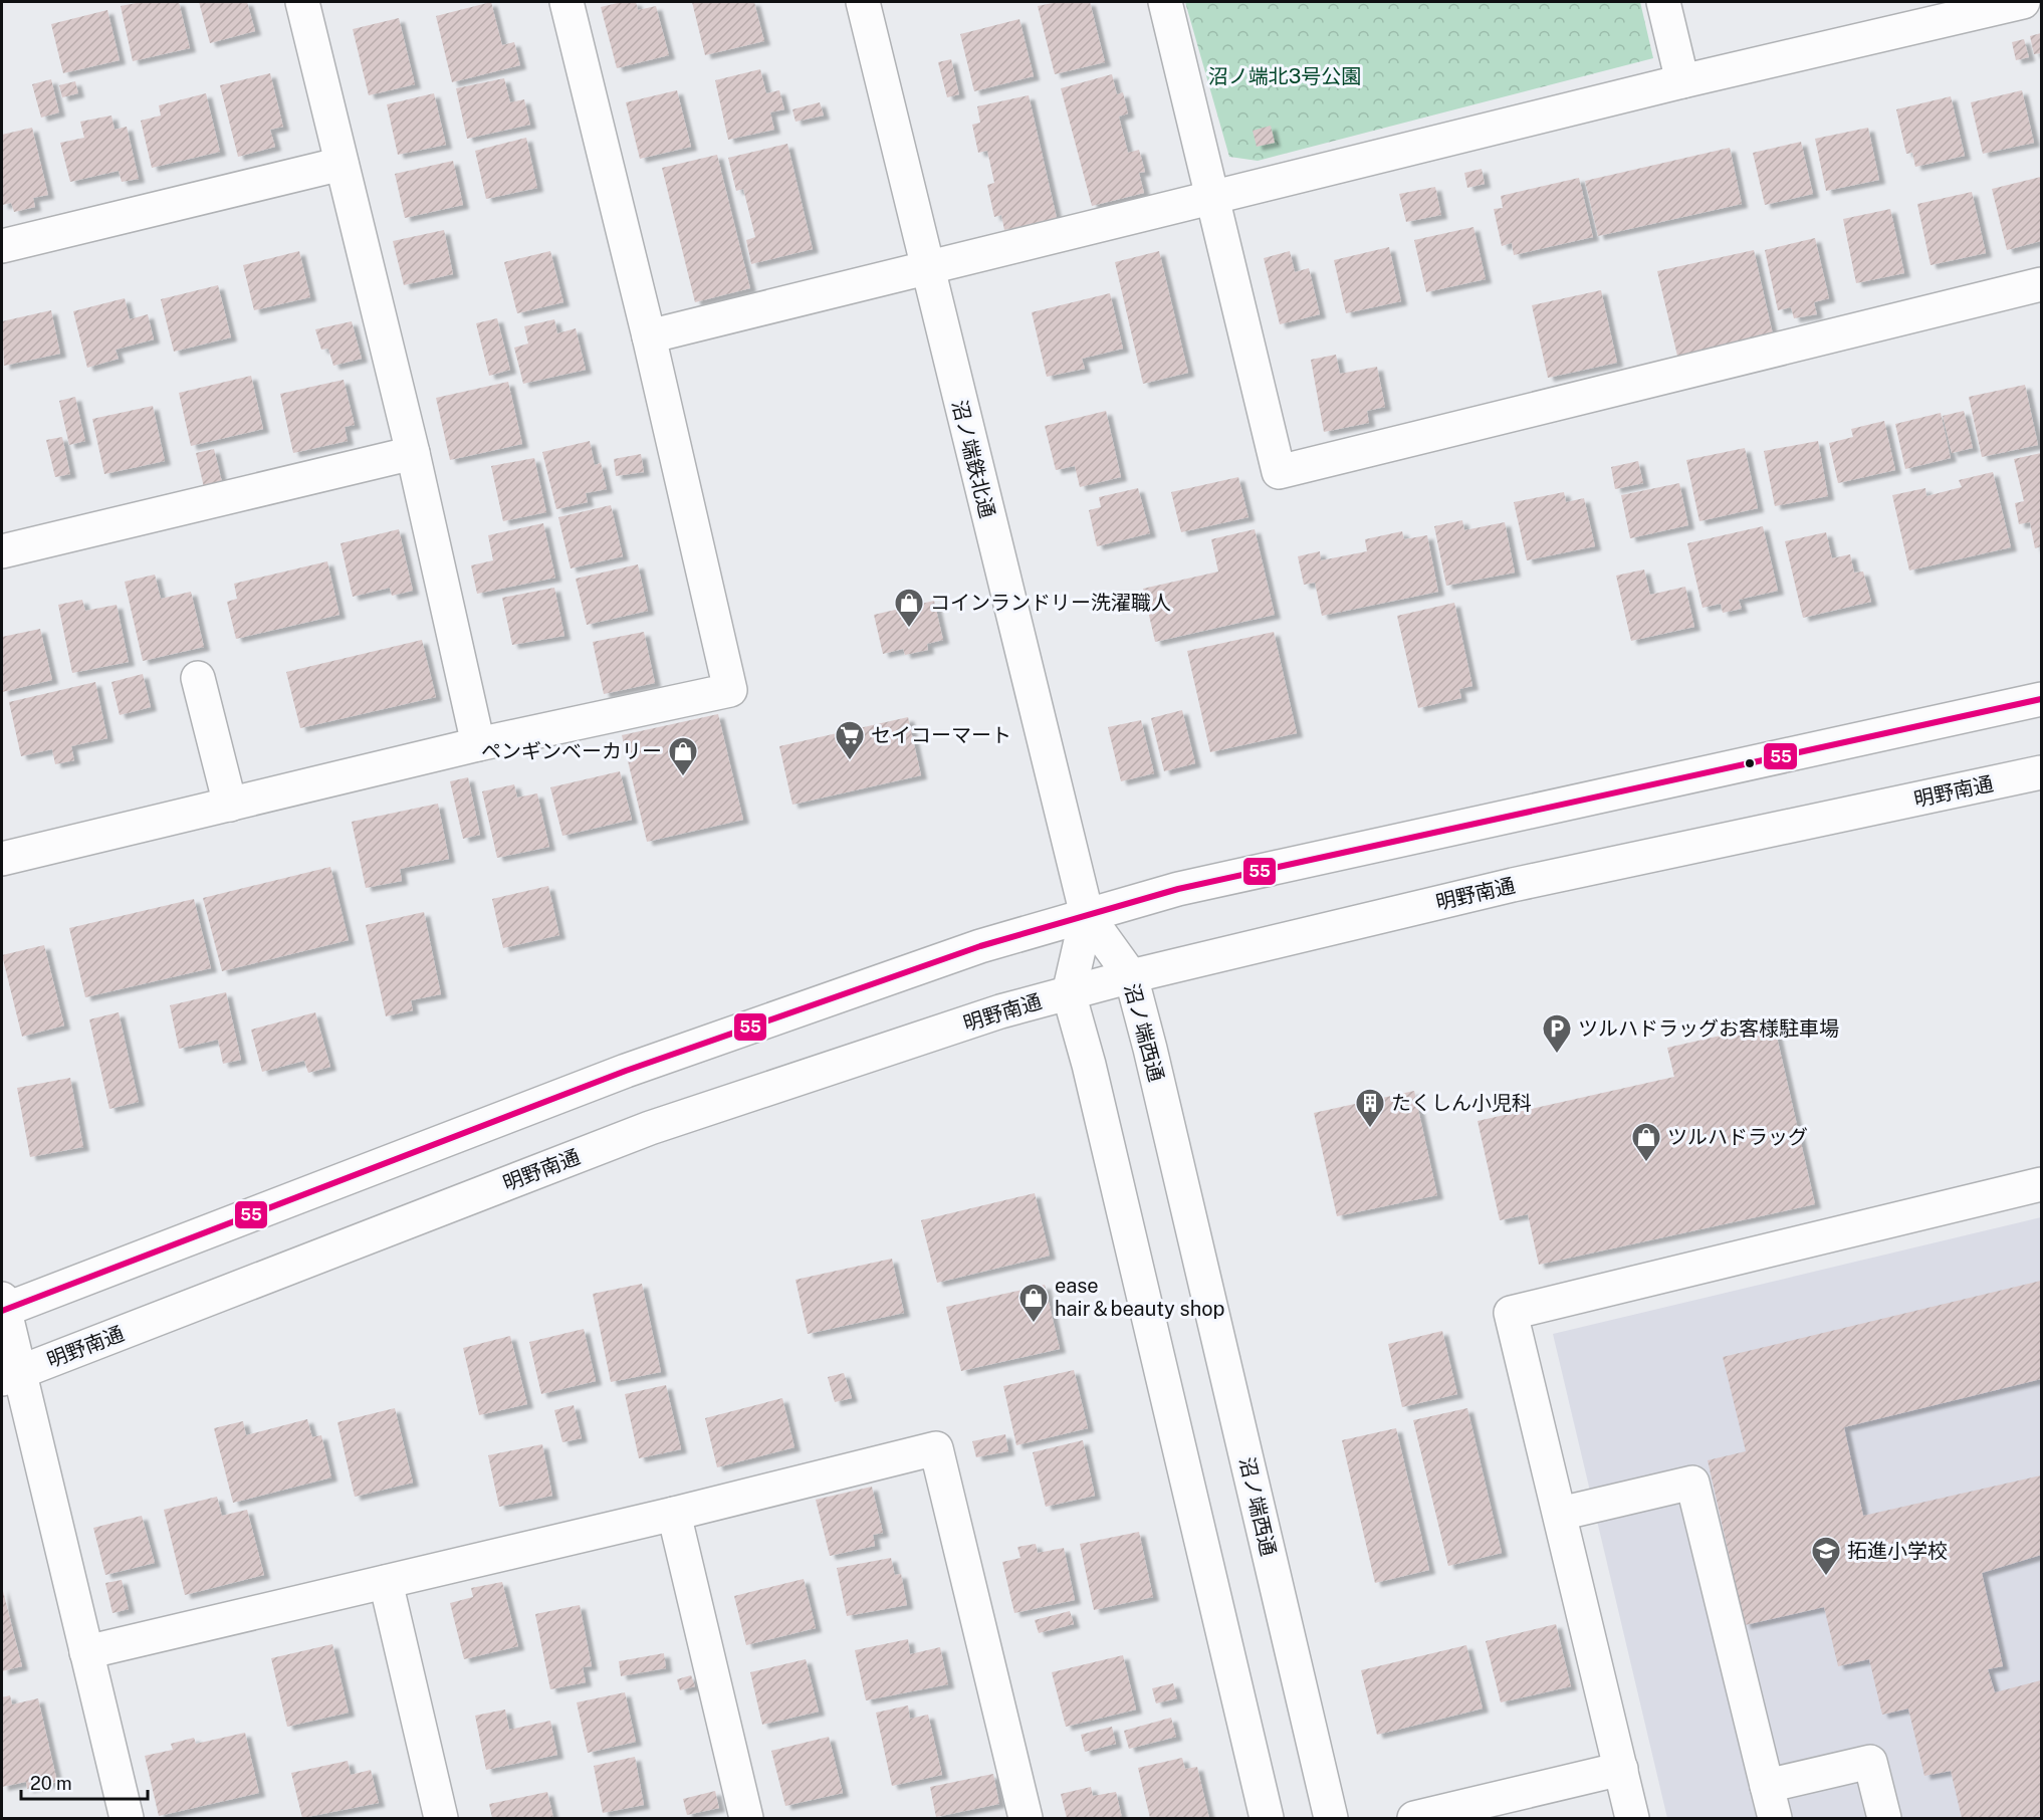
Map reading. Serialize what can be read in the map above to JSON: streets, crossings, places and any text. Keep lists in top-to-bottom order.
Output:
{
  "streets": {
    "street": ["沼ノ端鉄北通", "明野南通", "沼ノ端西通"]
  },
  "crossings": [
    ["沼ノ端鉄北通", "沼ノ端西通"],
    ["明野南通", "沼ノ端西通"]
  ],
  "parks": ["沼ノ端北3号公園"],
  "places": {
    "shop": [
      "コインランドリー洗濯職人",
      "ペンギンベーカリー",
      "ツルハドラッグ",
      "ease hair＆beauty shop"
    ],
    "supermarket": ["セイコーマート"],
    "parking": ["ツルハドラッグお客様駐車場"],
    "building": ["たくしん小児科"],
    "school or university": ["拓進小学校"]
  },
  "lines": ["transit line 55"],
  "scale_bar": "20 m"
}
